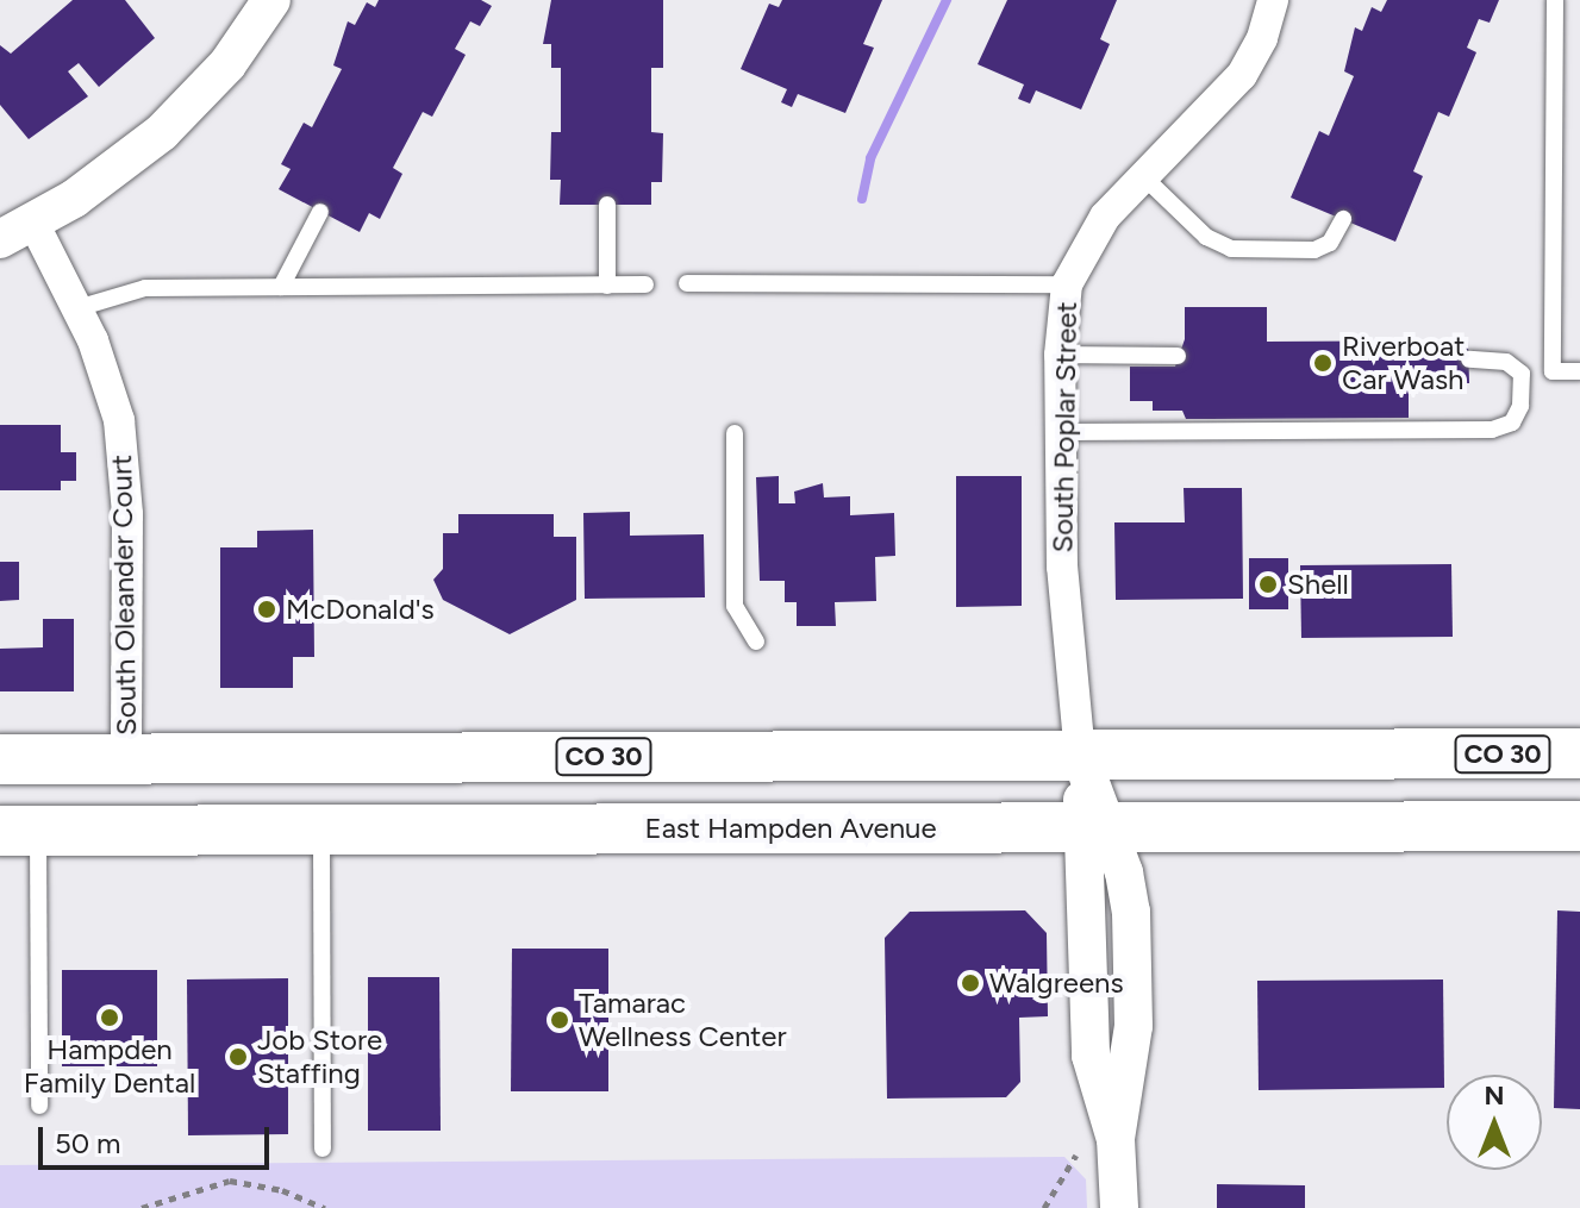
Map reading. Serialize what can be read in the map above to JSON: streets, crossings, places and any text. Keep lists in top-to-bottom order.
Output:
{
  "streets": {
    "main road": ["CO 30", "East Hampden Avenue"],
    "street": ["South Poplar Street", "South Oleander Court"]
  },
  "crossings": [
    ["South Poplar Street", "CO 30"],
    ["South Poplar Street", "East Hampden Avenue"],
    ["South Oleander Court", "CO 30"]
  ],
  "places": [
    "Riverboat Car Wash",
    "Shell",
    "McDonald's",
    "Walgreens",
    "Hampden Family Dental",
    "Tamarac Wellness Center",
    "Job Store Staffing"
  ],
  "scale_bar": "50 m",
  "north": "top"
}
